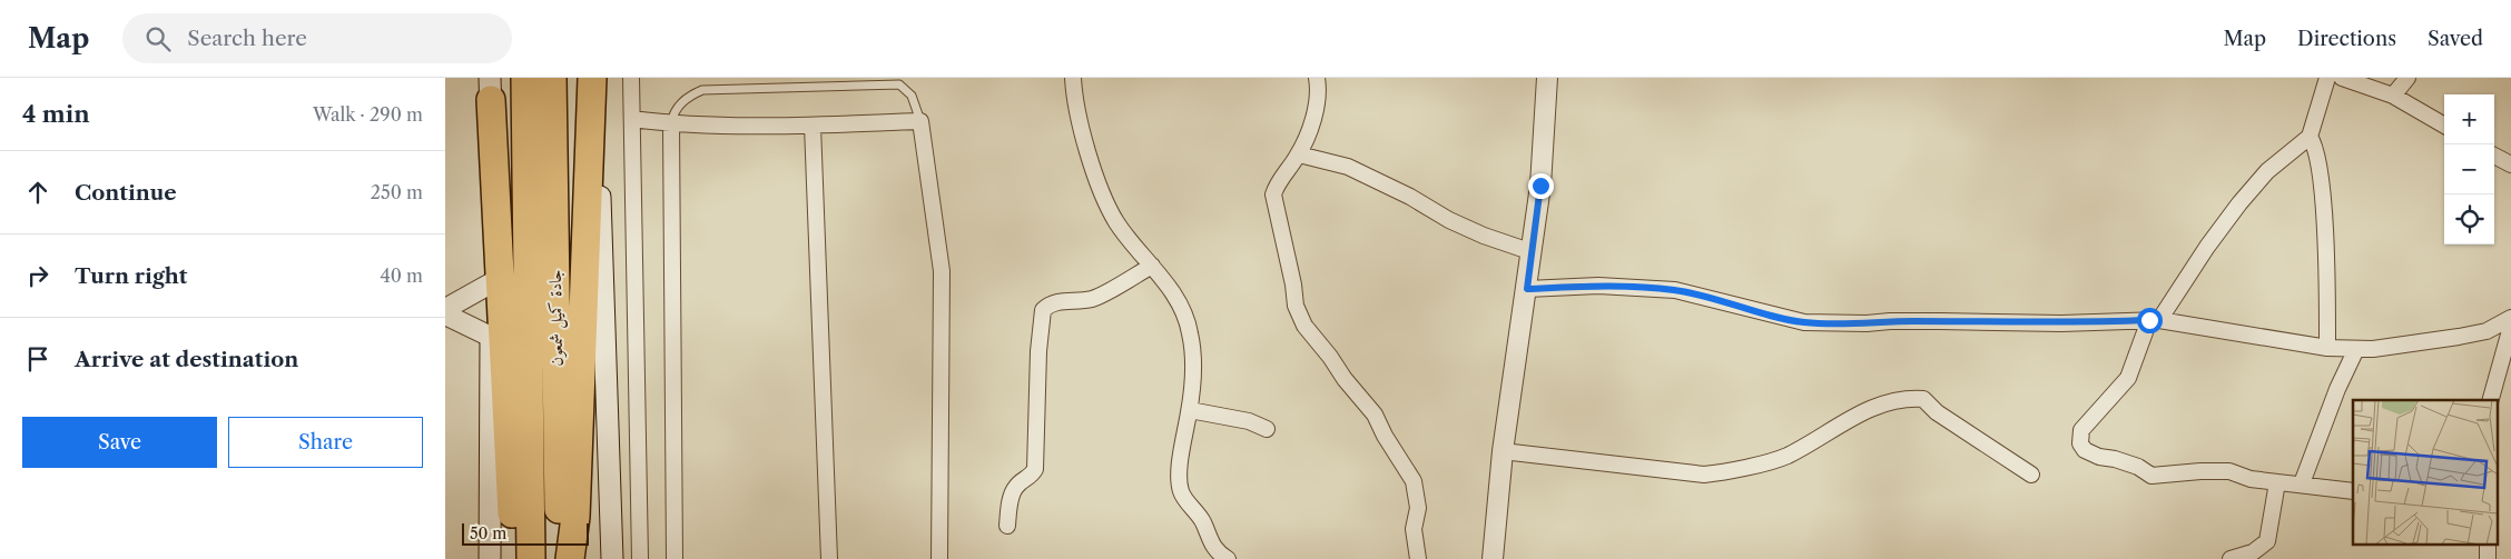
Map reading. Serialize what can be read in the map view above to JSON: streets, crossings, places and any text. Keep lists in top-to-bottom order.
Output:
{
  "streets": {
    "highway": ["جادة كميل شمعون"]
  },
  "scale_bar": "50 m",
  "page": {
    "header": "Map",
    "search": "Search here",
    "nav": ["Map", "Directions", "Saved"],
    "heading": ["4 min", "Walk · 290 m"],
    "map_buttons": ["+", "−"],
    "list": [
      ["Continue", "250 m"],
      ["Turn right", "40 m"],
      "Arrive at destination"
    ],
    "buttons": ["Save", "Share"],
    "scale": "50 m"
  }
}
